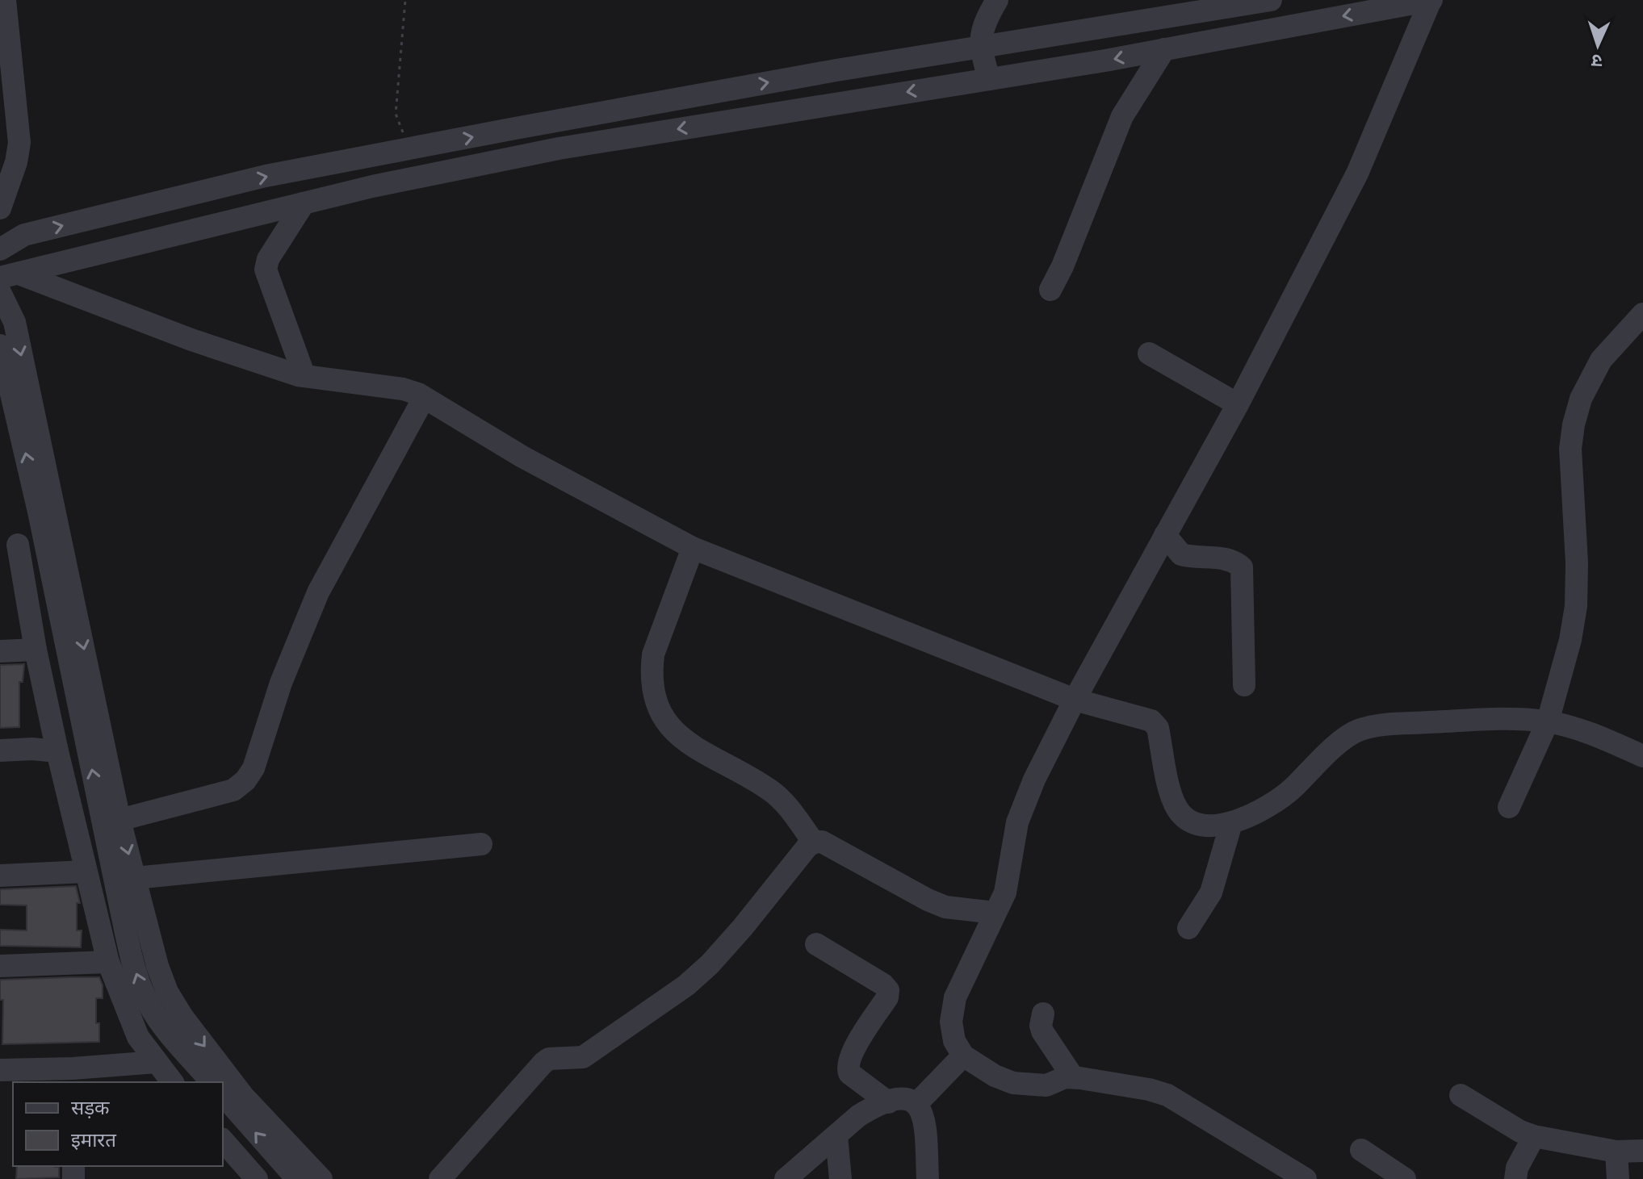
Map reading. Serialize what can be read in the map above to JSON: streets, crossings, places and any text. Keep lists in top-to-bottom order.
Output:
{
  "legend": ["सड़क", "इमारत"],
  "north": "bottom"
}
